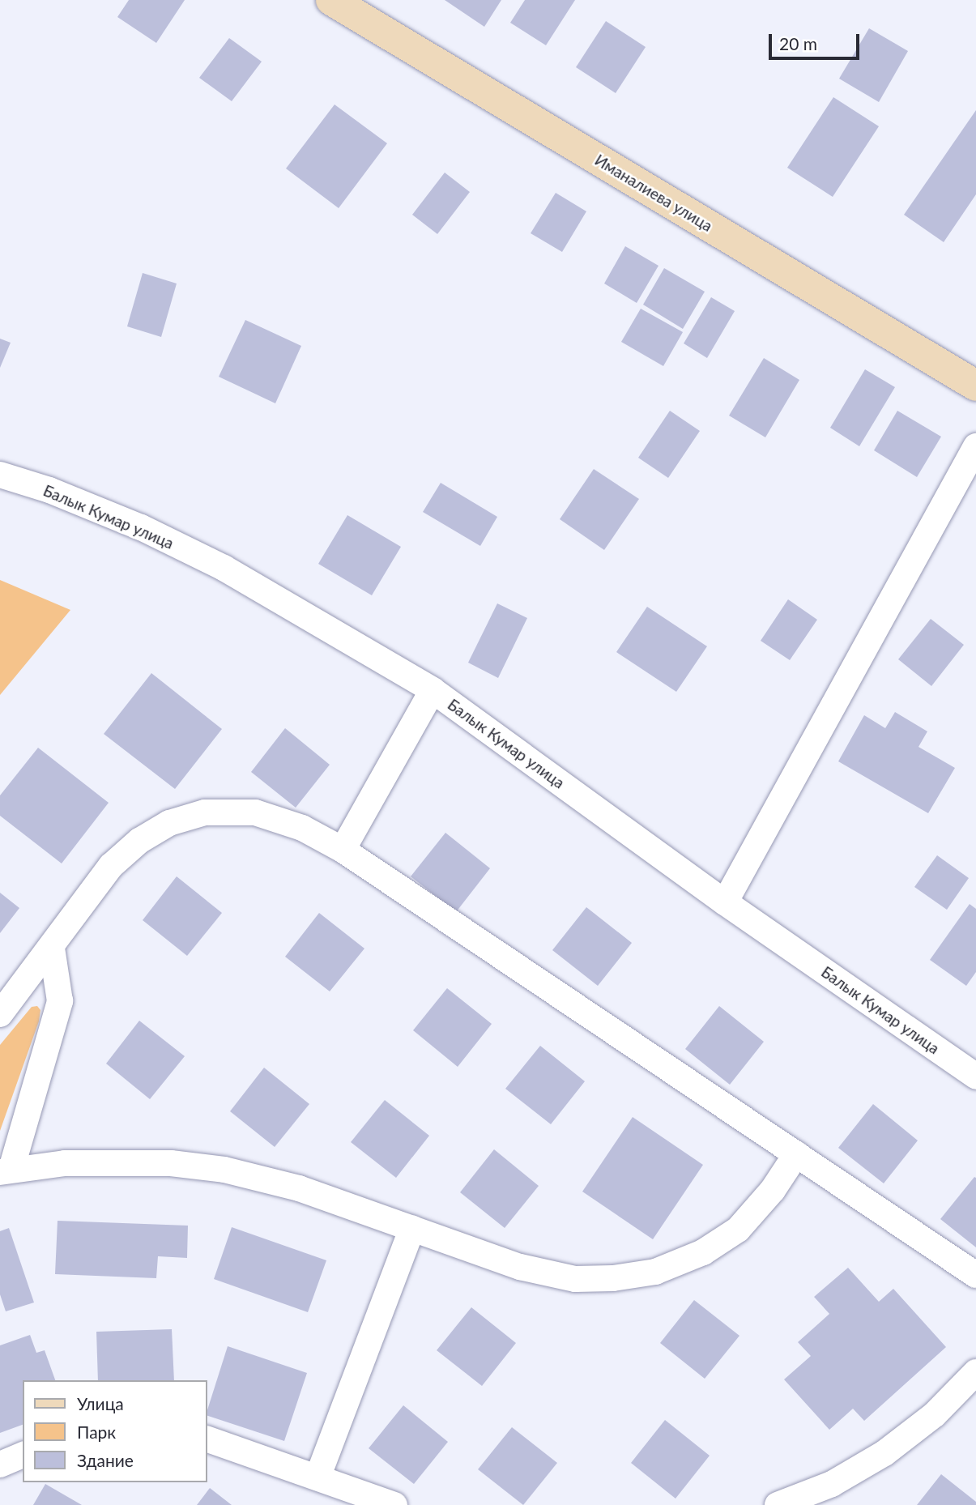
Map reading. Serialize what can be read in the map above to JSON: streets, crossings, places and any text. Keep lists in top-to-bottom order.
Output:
{
  "streets": {
    "street": ["Иманалиева улица", "Балык Кумар улица"]
  },
  "legend": ["Улица", "Парк", "Здание"],
  "scale_bar": "20 m"
}
